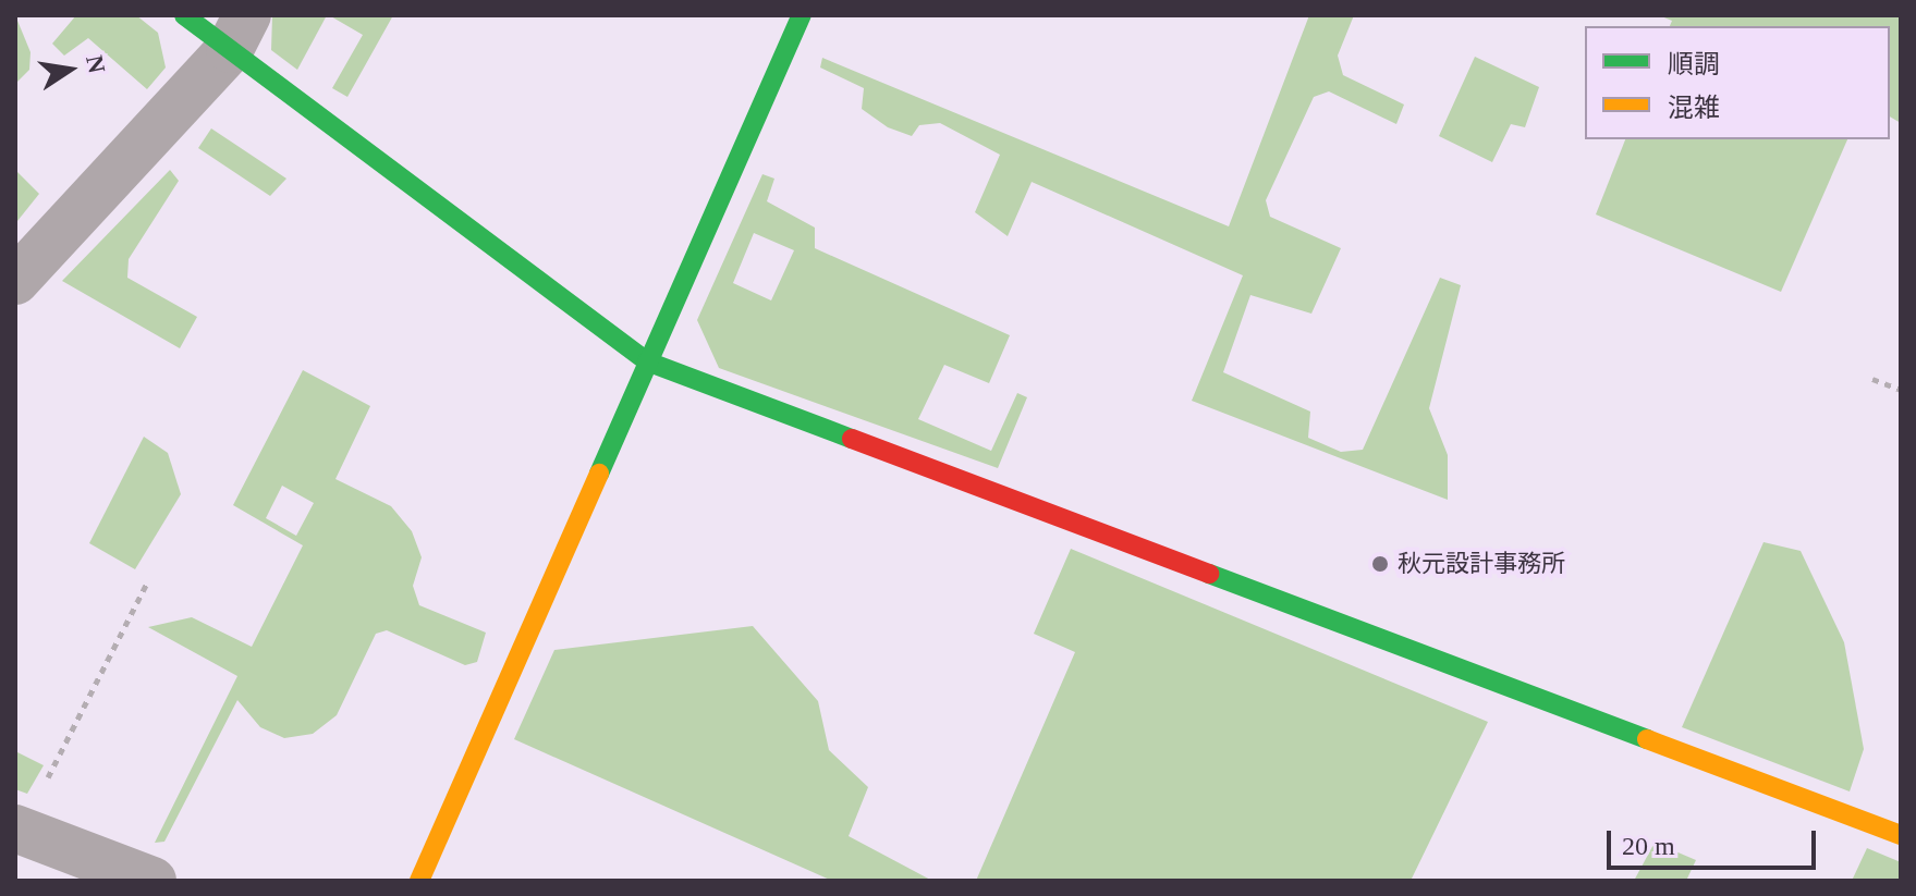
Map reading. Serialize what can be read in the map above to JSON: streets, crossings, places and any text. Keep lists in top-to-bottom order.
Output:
{
  "places": ["秋元設計事務所"],
  "legend": ["順調", "混雑"],
  "scale_bar": "20 m",
  "north": "right"
}
